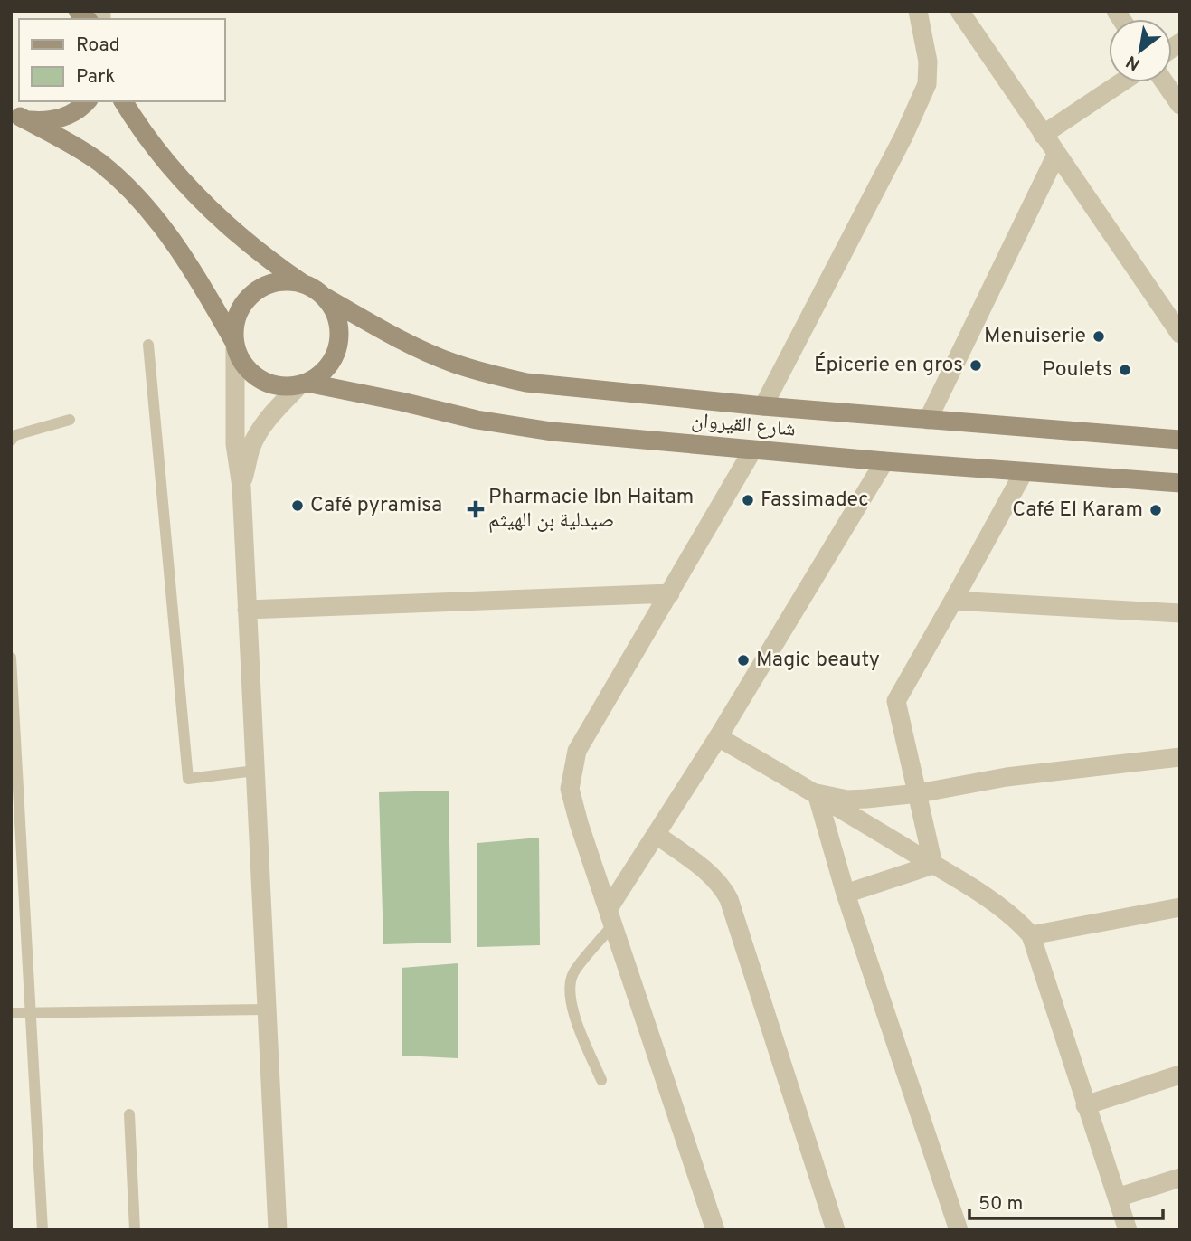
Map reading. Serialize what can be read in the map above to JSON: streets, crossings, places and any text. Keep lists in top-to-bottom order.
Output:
{
  "streets": {
    "main road": ["شارع القيروان"]
  },
  "places": {
    "other": [
      "Menuiserie",
      "Épicerie en gros",
      "Poulets",
      "Fassimadec",
      "Café pyramisa",
      "Café El Karam",
      "Magic beauty"
    ],
    "health": ["Pharmacie Ibn Haitam صيدلية بن الهيثم"]
  },
  "legend": ["Road", "Park"],
  "scale_bar": "50 m",
  "north": "bottom left"
}
